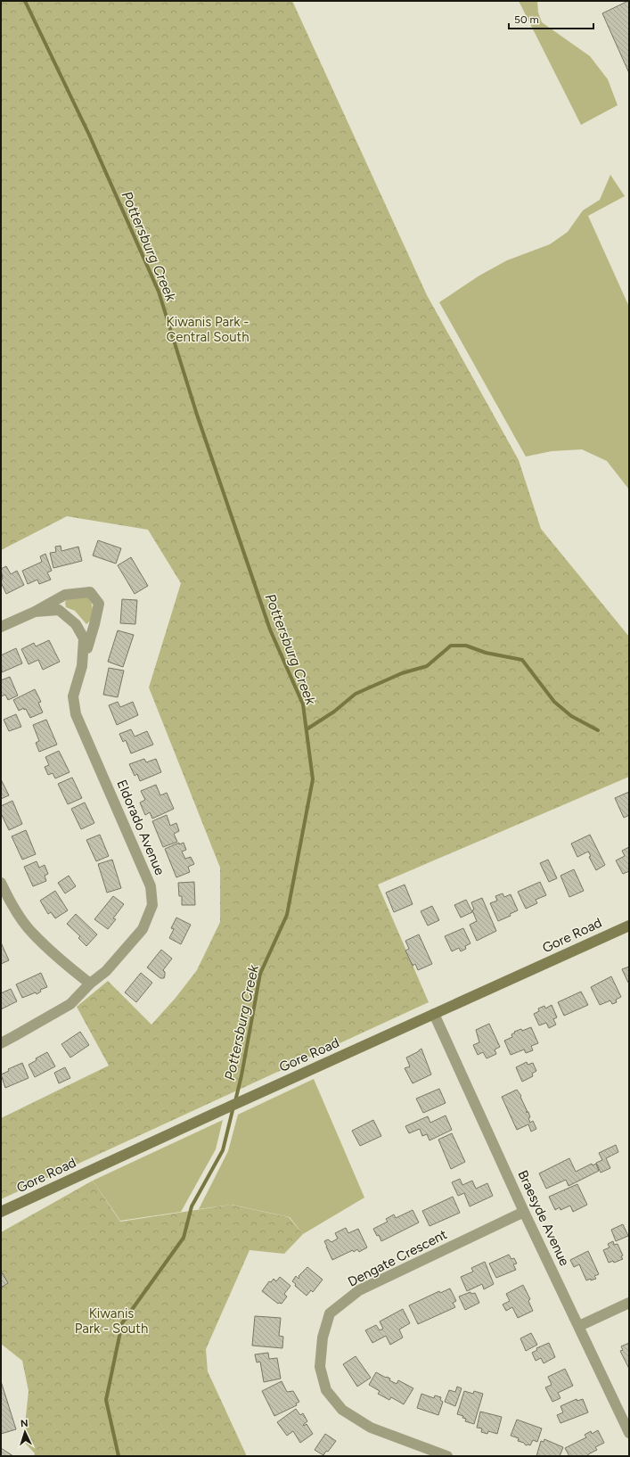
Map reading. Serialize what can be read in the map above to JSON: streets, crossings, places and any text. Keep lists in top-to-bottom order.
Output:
{
  "streets": {
    "main road": ["Gore Road"],
    "street": ["Eldorado Avenue", "Braesyde Avenue", "Dengate Crescent"]
  },
  "crossings": [
    ["Gore Road", "Braesyde Avenue"],
    ["Braesyde Avenue", "Dengate Crescent"]
  ],
  "water": ["Pottersburg Creek"],
  "parks": ["Kiwanis Park - Central South", "Kiwanis Park - South"],
  "scale_bar": "50 m",
  "north": "top"
}
